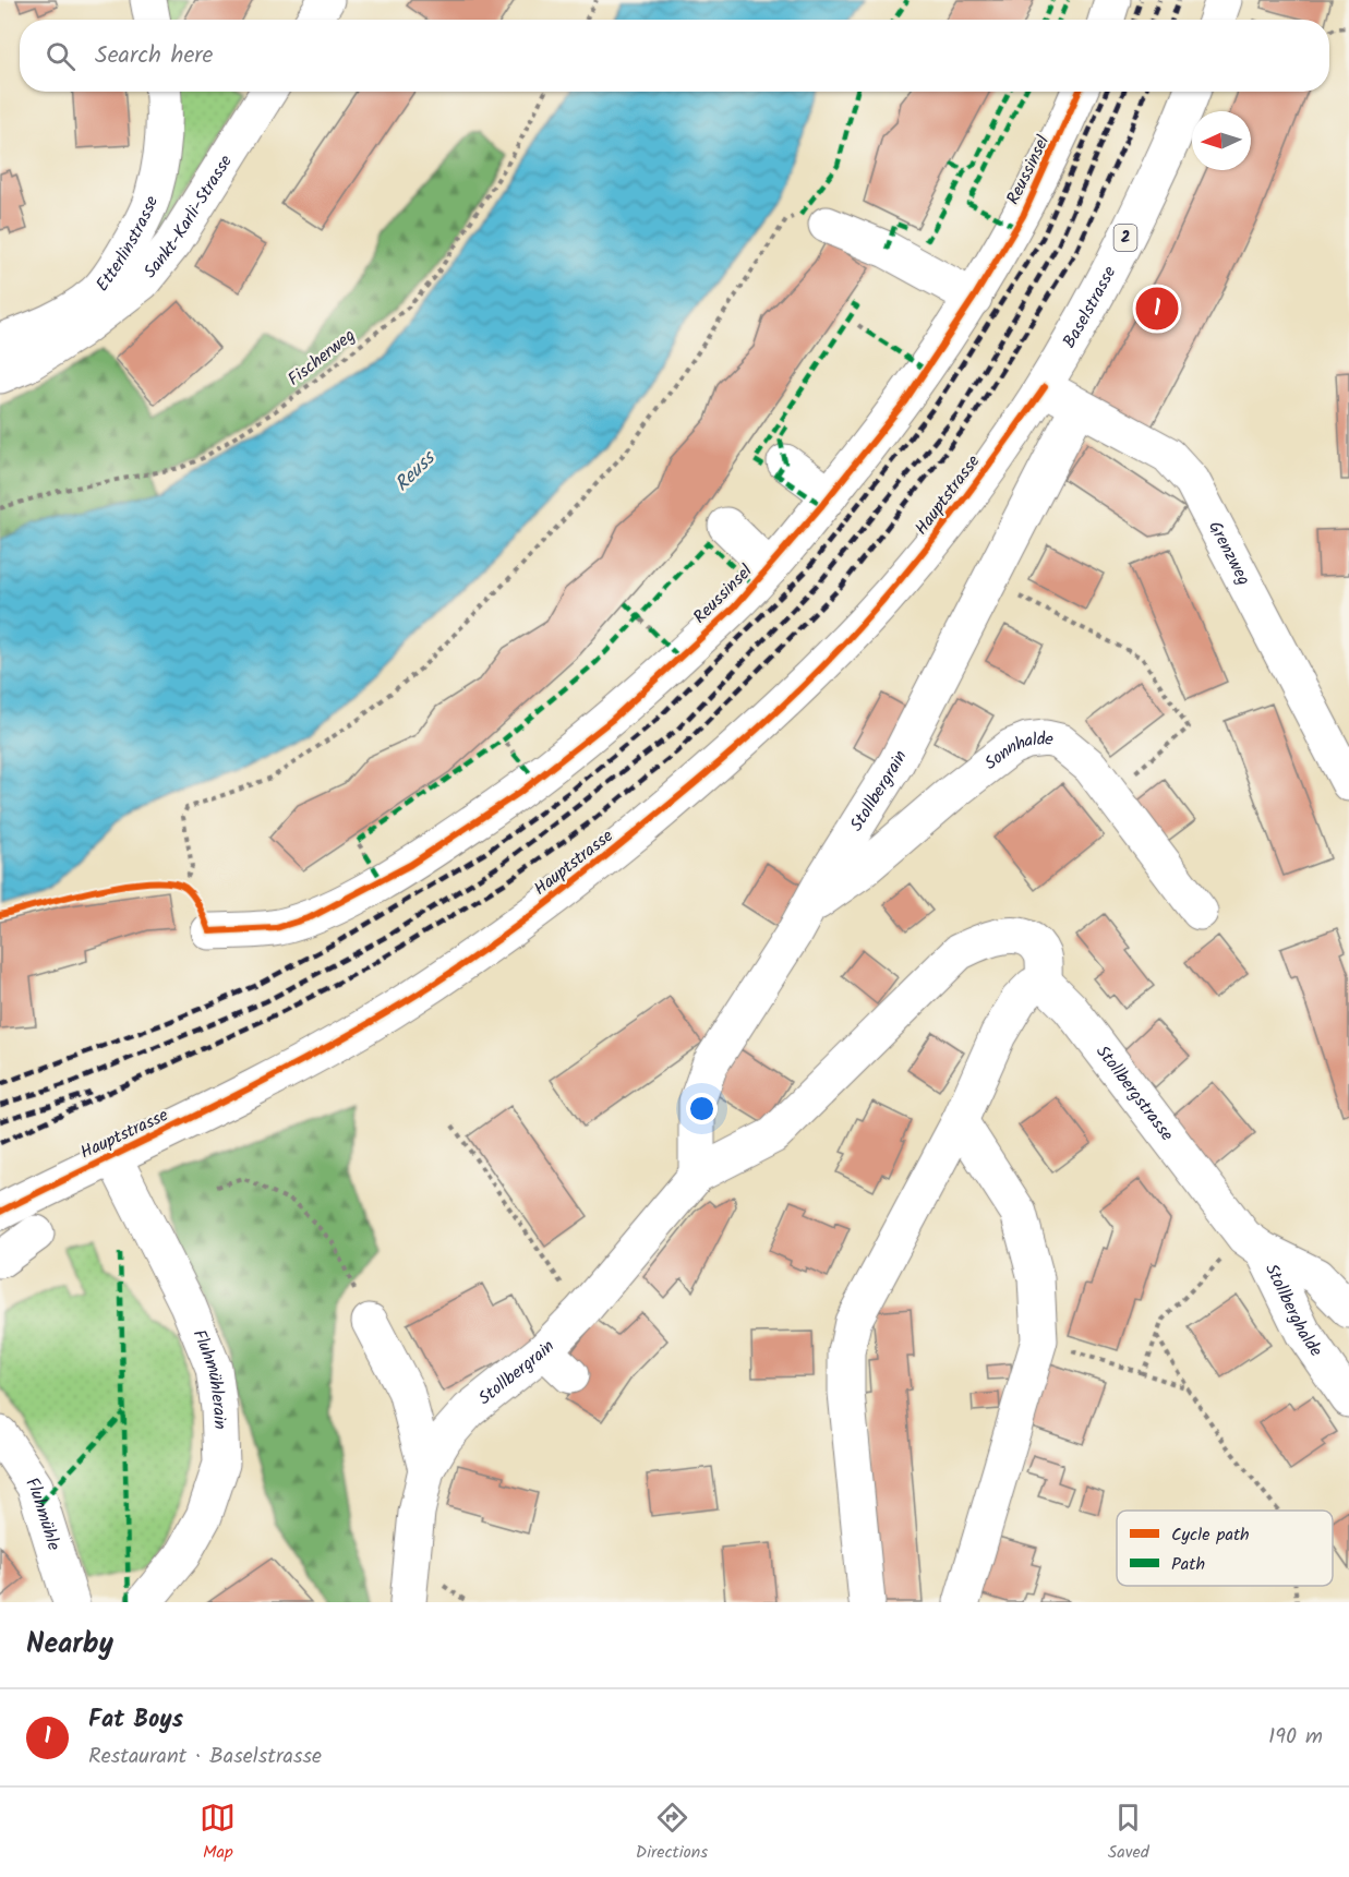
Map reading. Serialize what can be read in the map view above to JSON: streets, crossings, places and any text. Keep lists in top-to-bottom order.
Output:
{
  "streets": {
    "street": [
      "Reussinsel",
      "Sankt-Karli-Strasse",
      "2",
      "Etterlinstrasse",
      "Baselstrasse",
      "Hauptstrasse",
      "Grenzweg",
      "Sonnhalde",
      "Stollbergrain",
      "Stollbergstrasse",
      "Stollberghalde",
      "Fluhmühlerain",
      "Fluhmühle"
    ],
    "path": ["Fischerweg"]
  },
  "crossings": [
    ["Baselstrasse", "Hauptstrasse"],
    ["Baselstrasse", "Grenzweg"],
    ["Hauptstrasse", "Grenzweg"],
    ["Hauptstrasse", "Fluhmühlerain"],
    ["Grenzweg", "Stollbergrain"],
    ["Sonnhalde", "Stollbergrain"],
    ["Stollbergrain", "Stollbergstrasse"],
    ["Stollbergstrasse", "Stollberghalde"]
  ],
  "water": ["Reuss"],
  "legend": ["Cycle path", "Path"],
  "north": "left",
  "page": {
    "search": "Search here",
    "pins": "1",
    "heading": "Nearby",
    "list": [
      {
        "mark": "1",
        "name": "Fat Boys",
        "note": "Restaurant · Baselstrasse",
        "value": "190 m"
      }
    ],
    "nav": ["Map", "Directions", "Saved"]
  }
}
